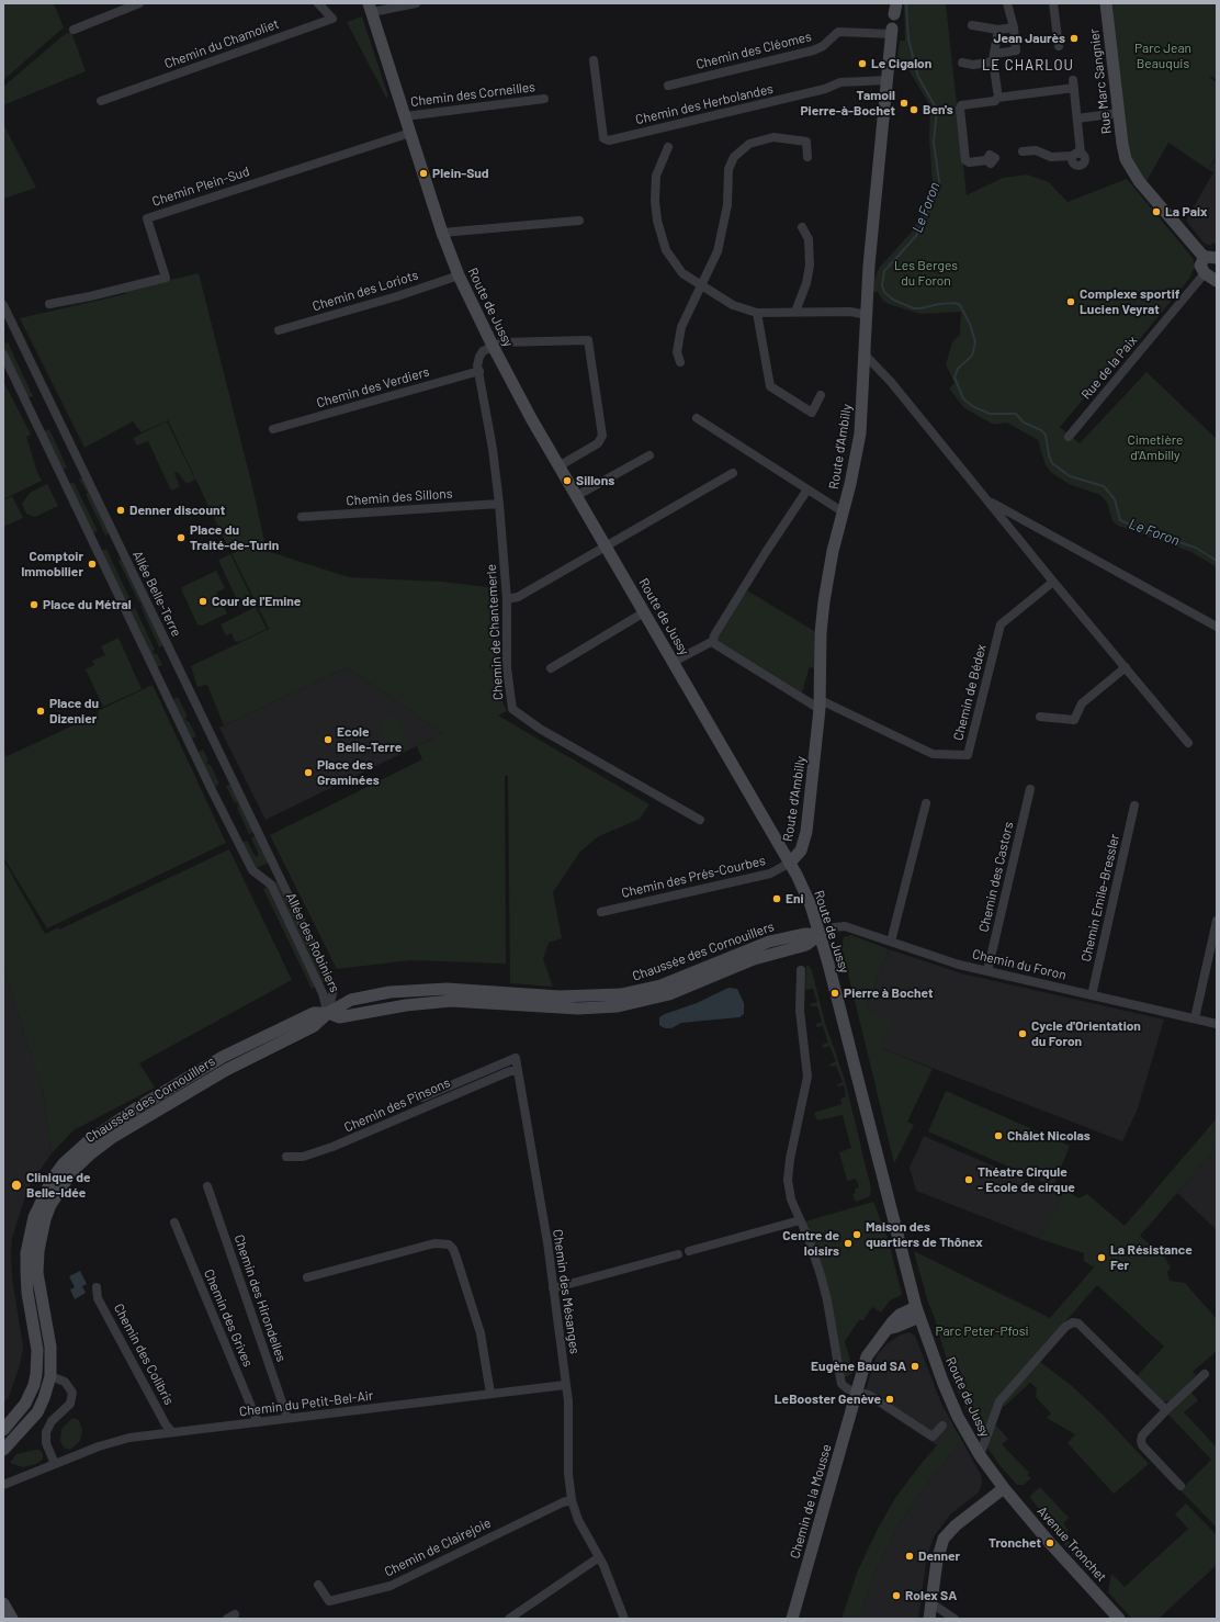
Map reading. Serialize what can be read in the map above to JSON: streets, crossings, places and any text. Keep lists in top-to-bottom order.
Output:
{
  "streets": {
    "street": [
      "Chemin du Chamoliet",
      "Chemin des Cléomes",
      "Rue Marc Sangnier",
      "Chemin des Corneilles",
      "Chemin des Herbolandes",
      "Chemin Plein-Sud",
      "Chemin des Loriots",
      "Route de Jussy",
      "Rue de la Paix",
      "Chemin des Verdiers",
      "Route d'Ambilly",
      "Chemin des Sillons",
      "Allée Belle-Terre",
      "Chemin de Chantemerle",
      "Chemin de Bédex",
      "Chemin des Prés-Courbes",
      "Chemin des Castors",
      "Chemin Emile-Bressler",
      "Allée des Robiniers",
      "Chaussée des Cornouillers",
      "Chemin du Foron",
      "Chemin des Pinsons",
      "Chemin des Mésanges",
      "Chemin des Hirondelles",
      "Chemin des Grives",
      "Chemin des Colibris",
      "Chemin du Petit-Bel-Air",
      "Chemin de la Mousse",
      "Avenue Tronchet",
      "Chemin de Clairejoie"
    ]
  },
  "crossings": [
    ["Chemin des Cléomes", "Route d'Ambilly"],
    ["Chemin des Corneilles", "Route de Jussy"],
    ["Chemin des Herbolandes", "Route d'Ambilly"],
    ["Chemin Plein-Sud", "Route de Jussy"],
    ["Chemin des Loriots", "Route de Jussy"],
    ["Route de Jussy", "Route d'Ambilly"],
    ["Route de Jussy", "Chemin de Chantemerle"],
    ["Route de Jussy", "Chemin des Prés-Courbes"],
    ["Route de Jussy", "Chaussée des Cornouillers"],
    ["Route de Jussy", "Chemin du Foron"],
    ["Route de Jussy", "Chemin de la Mousse"],
    ["Route de Jussy", "Avenue Tronchet"],
    ["Chemin des Verdiers", "Chemin de Chantemerle"],
    ["Route d'Ambilly", "Chemin de Bédex"],
    ["Route d'Ambilly", "Chemin des Prés-Courbes"],
    ["Chemin des Sillons", "Chemin de Chantemerle"],
    ["Allée Belle-Terre", "Allée des Robiniers"],
    ["Chemin des Castors", "Chemin du Foron"],
    ["Chemin Emile-Bressler", "Chemin du Foron"],
    ["Allée des Robiniers", "Chaussée des Cornouillers"],
    ["Chaussée des Cornouillers", "Chemin du Foron"],
    ["Chemin des Pinsons", "Chemin des Mésanges"],
    ["Chemin des Mésanges", "Chemin du Petit-Bel-Air"],
    ["Chemin des Mésanges", "Chemin de Clairejoie"],
    ["Chemin des Hirondelles", "Chemin du Petit-Bel-Air"],
    ["Chemin des Grives", "Chemin du Petit-Bel-Air"],
    ["Chemin des Colibris", "Chemin du Petit-Bel-Air"]
  ],
  "districts": ["LE CHARLOU"],
  "water": ["Le Foron"],
  "parks": [
    "Parc Jean Beauquis",
    "Les Berges du Foron",
    "Cimetière d'Ambilly",
    "Parc Peter-Pfosi"
  ],
  "places": [
    "Jean Jaurès",
    "Le Cigalon",
    "Tamoil Pierre-à-Bochet",
    "Ben's",
    "Plein-Sud",
    "La Paix",
    "Complexe sportif Lucien Veyrat",
    "Sillons",
    "Denner discount",
    "Place du Traité-de-Turin",
    "Comptoir Immobilier",
    "Cour de l'Emine",
    "Place du Métral",
    "Place du Dizenier",
    "Ecole Belle-Terre",
    "Place des Graminées",
    "Eni",
    "Pierre à Bochet",
    "Cycle d'Orientation du Foron",
    "Châlet Nicolas",
    "Théatre Cirqule - Ecole de cirque",
    "Clinique de Belle-Idée",
    "Maison des quartiers de Thônex",
    "Centre de loisirs",
    "La Résistance Fer",
    "Eugène Baud SA",
    "LeBooster Genève",
    "Tronchet",
    "Denner",
    "Rolex SA"
  ]
}
